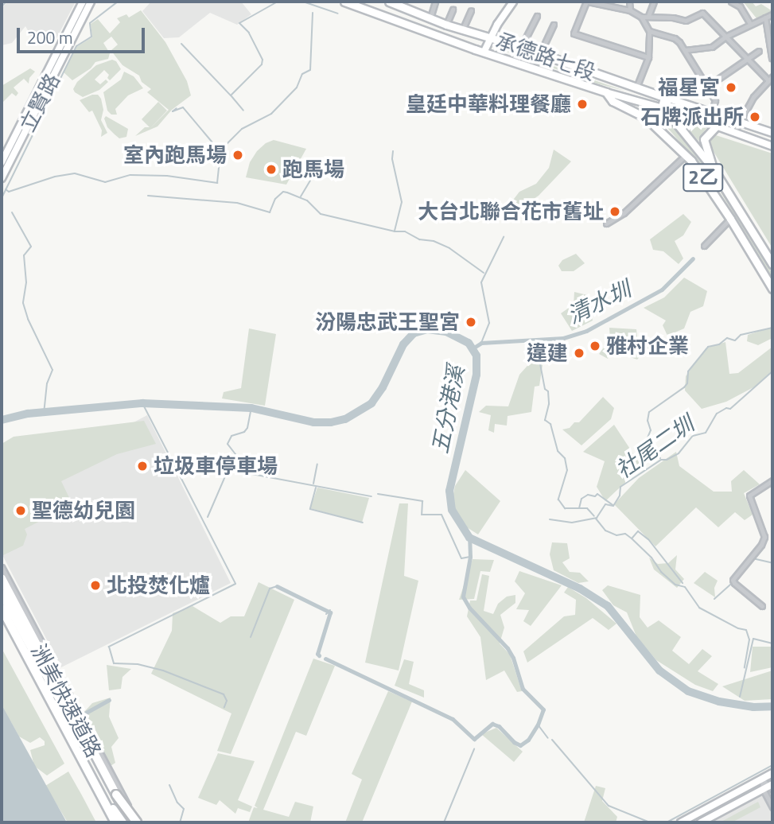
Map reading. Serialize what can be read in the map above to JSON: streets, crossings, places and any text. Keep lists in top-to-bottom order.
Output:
{
  "streets": {
    "highway": ["洲美快速道路"],
    "main road": ["承德路七段", "2乙"],
    "street": ["立賢路"]
  },
  "crossings": [
    ["承德路七段", "2乙"]
  ],
  "water": ["清水圳", "五分港溪", "社尾二圳"],
  "places": [
    "福星宮",
    "皇廷中華料理餐廳",
    "石牌派出所",
    "室內跑馬場",
    "跑馬場",
    "大台北聯合花市舊址",
    "汾陽忠武王聖宮",
    "雅村企業",
    "違建",
    "垃圾車停車場",
    "聖德幼兒園",
    "北投焚化爐"
  ],
  "scale_bar": "200 m"
}
